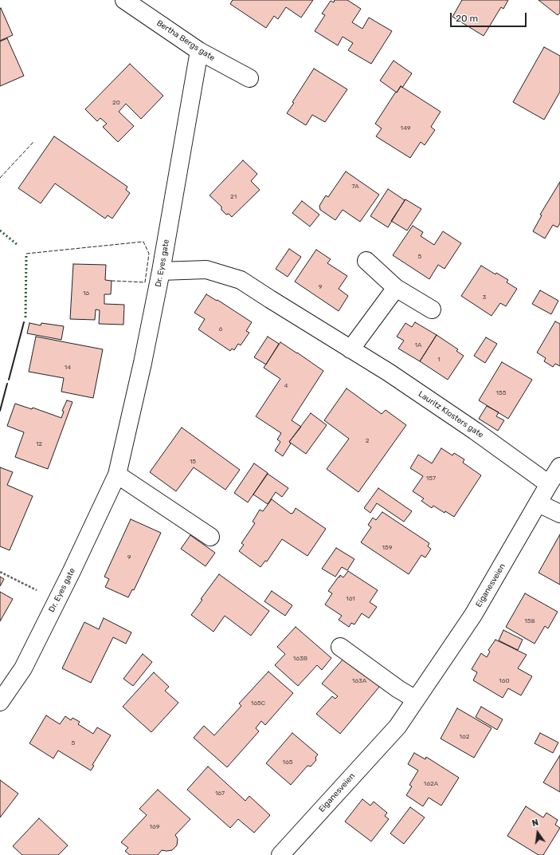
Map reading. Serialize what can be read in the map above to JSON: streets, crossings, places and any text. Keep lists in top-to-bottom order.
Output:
{
  "streets": {
    "street": [
      "Bertha Bergs gate",
      "Dr. Eyes gate",
      "Lauritz Klosters gate",
      "Eiganesveien"
    ]
  },
  "crossings": [
    ["Bertha Bergs gate", "Dr. Eyes gate"],
    ["Dr. Eyes gate", "Lauritz Klosters gate"],
    ["Lauritz Klosters gate", "Eiganesveien"]
  ],
  "house_numbers": [
    "20",
    "149",
    "7A",
    "21",
    "5",
    "9",
    "16",
    "3",
    "6",
    "1A",
    "1",
    "14",
    "4",
    "155",
    "2",
    "12",
    "15",
    "157",
    "159",
    "9",
    "161",
    "158",
    "163B",
    "163A",
    "160",
    "165C",
    "162",
    "5",
    "165",
    "162A",
    "167",
    "169"
  ],
  "scale_bar": "20 m",
  "north": "top"
}
